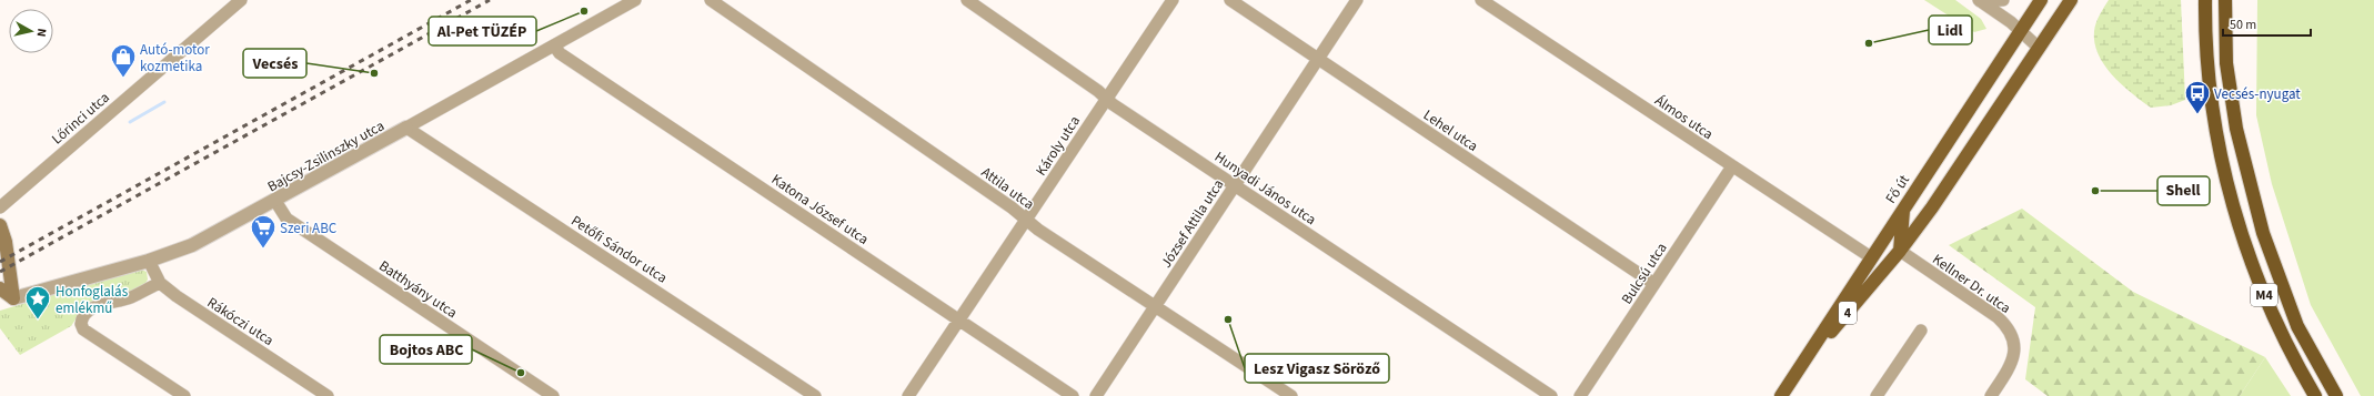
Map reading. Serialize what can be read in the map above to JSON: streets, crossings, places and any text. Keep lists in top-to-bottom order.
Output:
{
  "streets": {
    "highway": ["M4"],
    "main road": ["Fő út", "4"],
    "street": [
      "Álmos utca",
      "Lőrinci utca",
      "Lehel utca",
      "Károly utca",
      "Bajcsy-Zsilinszky utca",
      "Attila utca",
      "Hunyadi János utca",
      "Katona József utca",
      "József Attila utca",
      "Petőfi Sándor utca",
      "Bulcsú utca",
      "Kellner Dr. utca",
      "Batthyány utca",
      "Rákóczi utca"
    ]
  },
  "crossings": [
    ["Álmos utca", "Fő út"],
    ["Álmos utca", "Bulcsú utca"],
    ["Lehel utca", "József Attila utca"],
    ["Lehel utca", "Bulcsú utca"],
    ["Károly utca", "Attila utca"],
    ["Károly utca", "Hunyadi János utca"],
    ["Károly utca", "Katona József utca"],
    ["Bajcsy-Zsilinszky utca", "Katona József utca"],
    ["Bajcsy-Zsilinszky utca", "Petőfi Sándor utca"],
    ["Bajcsy-Zsilinszky utca", "Batthyány utca"],
    ["Bajcsy-Zsilinszky utca", "Rákóczi utca"],
    ["Attila utca", "József Attila utca"],
    ["Hunyadi János utca", "József Attila utca"],
    ["Fő út", "4"],
    ["Kellner Dr. utca", "4"]
  ],
  "places": {
    "other": [
      "Al-Pet TÜZÉP",
      "Lidl",
      "Vecsés",
      "Shell",
      "Lesz Vigasz Söröző",
      "Bojtos ABC"
    ],
    "shop": ["Autó-motor kozmetika"],
    "bus stop": ["Vecsés-nyugat"],
    "supermarket": ["Szeri ABC"],
    "place": ["Honfoglalás emlékmű"]
  },
  "scale_bar": "50 m",
  "north": "right"
}
